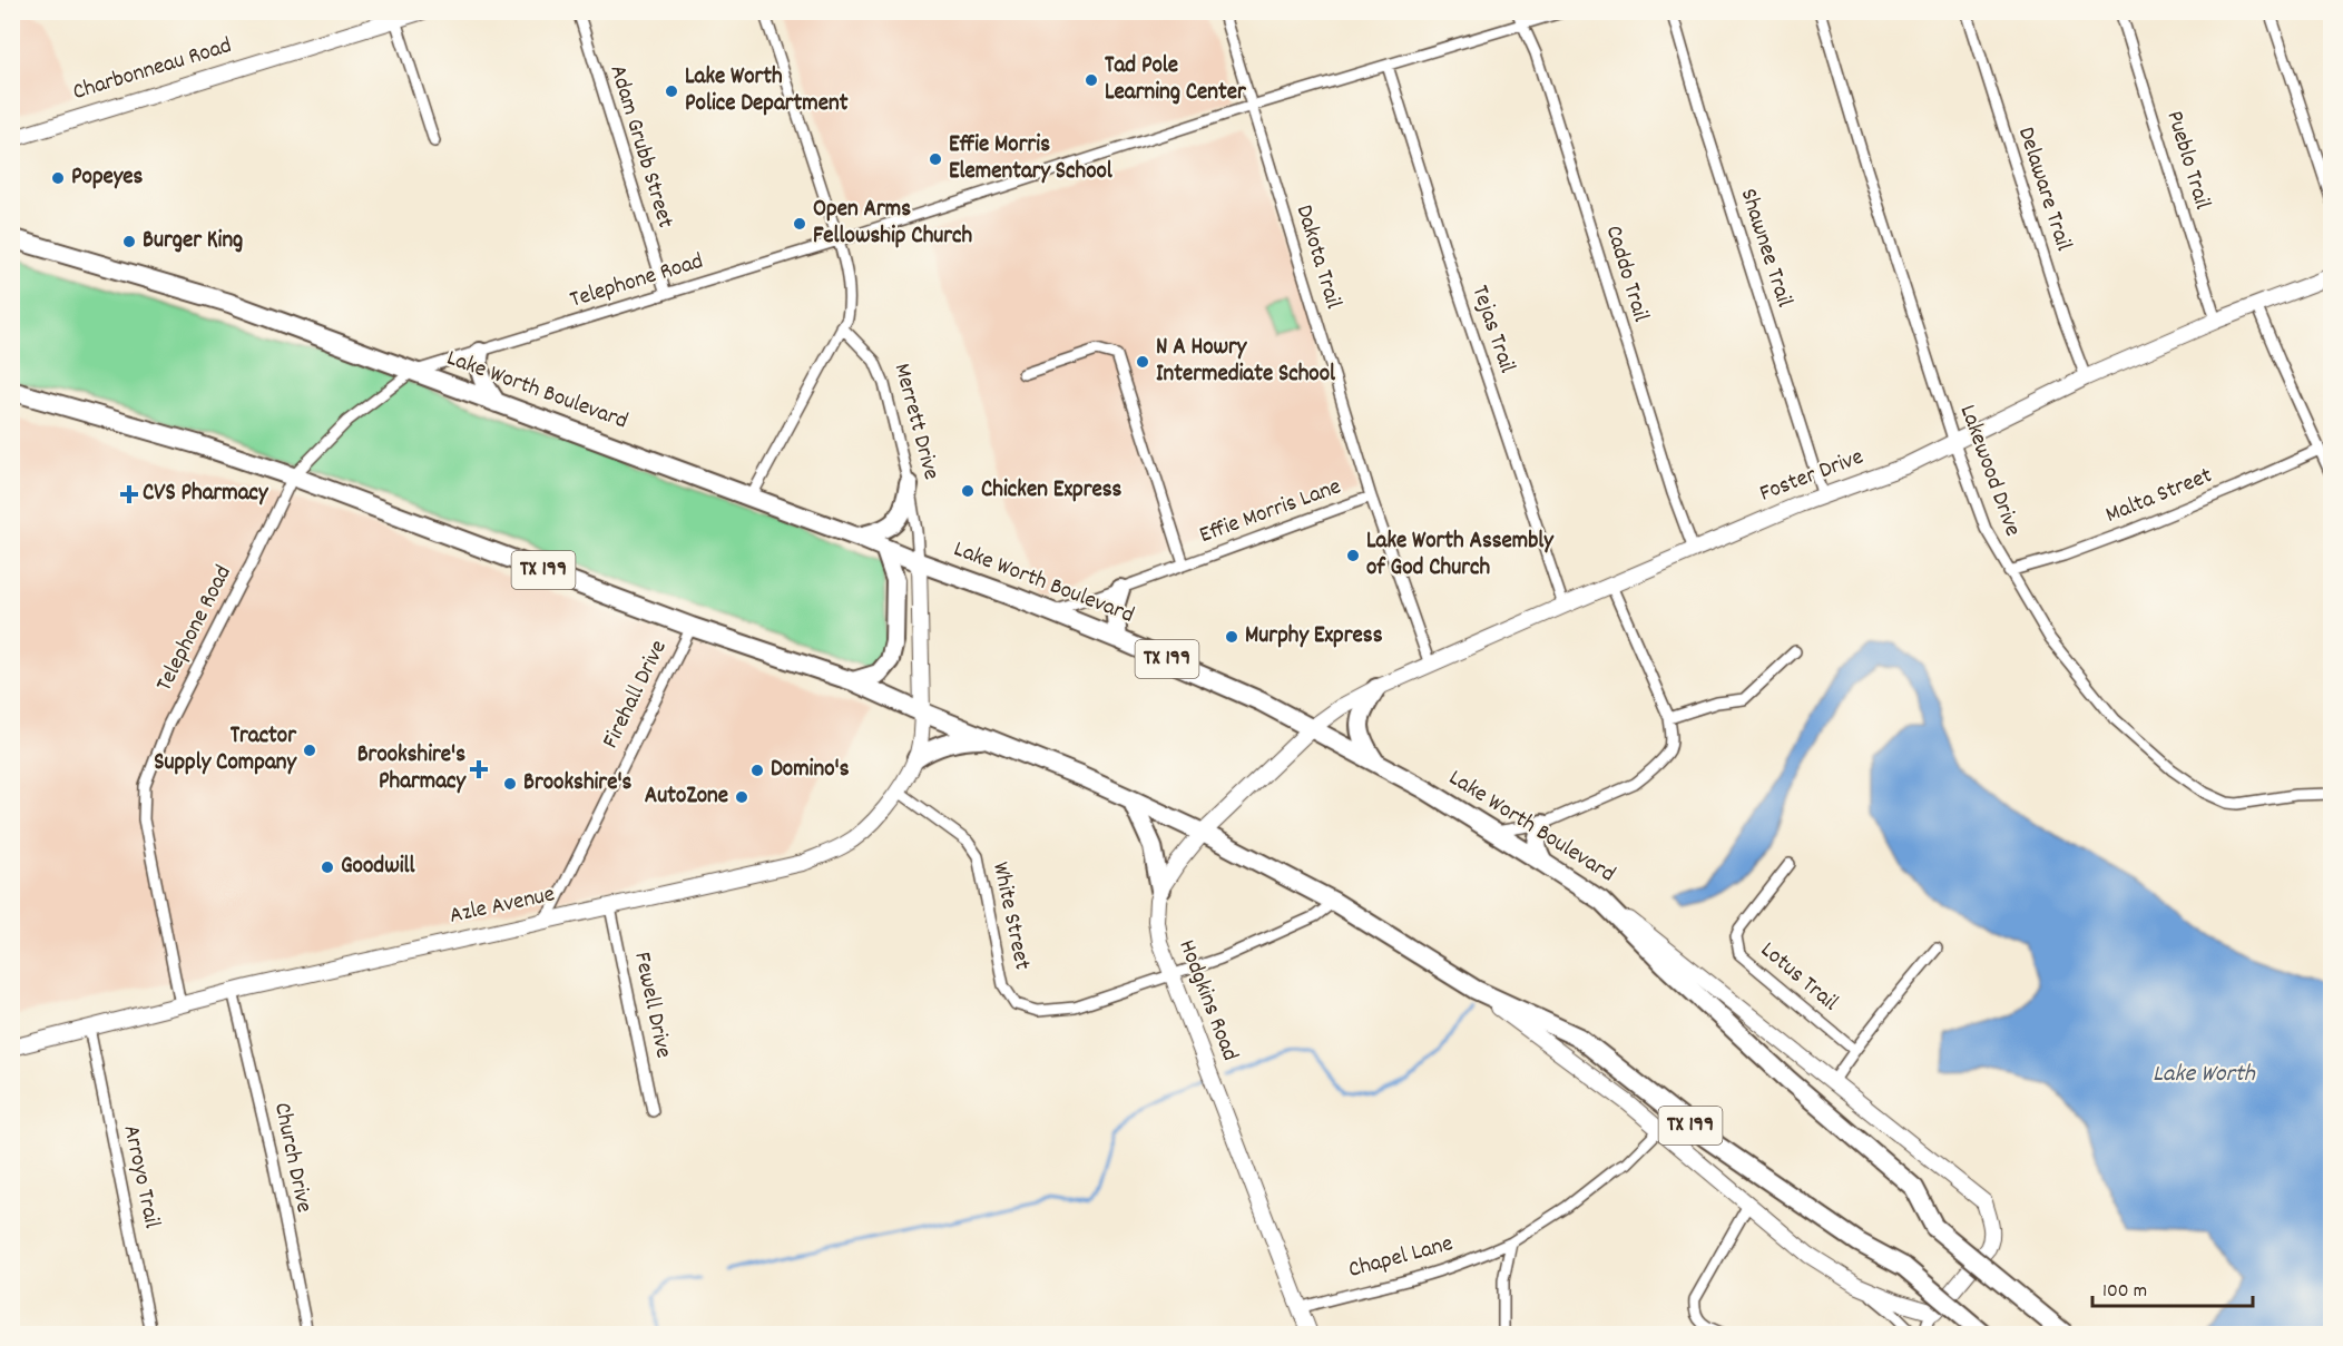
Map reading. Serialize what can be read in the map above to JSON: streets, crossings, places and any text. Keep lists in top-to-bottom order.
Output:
{
  "streets": {
    "highway": ["Lake Worth Boulevard", "TX 199"],
    "main road": [
      "Charbonneau Road",
      "Merrett Drive",
      "Foster Drive",
      "Azle Avenue",
      "Hodgkins Road"
    ],
    "street": [
      "Adam Grubb Street",
      "Pueblo Trail",
      "Delaware Trail",
      "Shawnee Trail",
      "Dakota Trail",
      "Caddo Trail",
      "Telephone Road",
      "Tejas Trail",
      "Lakewood Drive",
      "Malta Street",
      "Effie Morris Lane",
      "Firehall Drive",
      "White Street",
      "Lotus Trail",
      "Fewell Drive",
      "Church Drive",
      "Arroyo Trail",
      "Chapel Lane"
    ]
  },
  "crossings": [
    ["Adam Grubb Street", "Telephone Road"],
    ["Pueblo Trail", "Foster Drive"],
    ["Delaware Trail", "Foster Drive"],
    ["Shawnee Trail", "Foster Drive"],
    ["Dakota Trail", "Telephone Road"],
    ["Dakota Trail", "Foster Drive"],
    ["Dakota Trail", "Effie Morris Lane"],
    ["Caddo Trail", "Telephone Road"],
    ["Caddo Trail", "Foster Drive"],
    ["Telephone Road", "Tejas Trail"],
    ["Telephone Road", "Lake Worth Boulevard"],
    ["Telephone Road", "TX 199"],
    ["Telephone Road", "Azle Avenue"],
    ["Tejas Trail", "Foster Drive"],
    ["Lake Worth Boulevard", "Merrett Drive"],
    ["Lake Worth Boulevard", "Foster Drive"],
    ["Lake Worth Boulevard", "Effie Morris Lane"],
    ["Lake Worth Boulevard", "TX 199"],
    ["Lake Worth Boulevard", "Hodgkins Road"],
    ["Merrett Drive", "TX 199"],
    ["Merrett Drive", "Azle Avenue"],
    ["Lakewood Drive", "Foster Drive"],
    ["Lakewood Drive", "Malta Street"],
    ["Foster Drive", "Hodgkins Road"],
    ["TX 199", "Firehall Drive"],
    ["TX 199", "Azle Avenue"],
    ["TX 199", "Hodgkins Road"],
    ["TX 199", "Chapel Lane"],
    ["Firehall Drive", "Azle Avenue"],
    ["Azle Avenue", "White Street"],
    ["Azle Avenue", "Fewell Drive"],
    ["Azle Avenue", "Church Drive"],
    ["Azle Avenue", "Arroyo Trail"],
    ["White Street", "Hodgkins Road"],
    ["Hodgkins Road", "Chapel Lane"]
  ],
  "water": ["Lake Worth"],
  "places": {
    "other": [
      "Tad Pole Learning Center",
      "Lake Worth Police Department",
      "Effie Morris Elementary School",
      "Popeyes",
      "Open Arms Fellowship Church",
      "Burger King",
      "N A Howry Intermediate School",
      "Chicken Express",
      "Lake Worth Assembly of God Church",
      "Murphy Express",
      "Tractor Supply Company",
      "Domino's",
      "Brookshire's",
      "AutoZone",
      "Goodwill"
    ],
    "health": ["CVS Pharmacy", "Brookshire's Pharmacy"]
  },
  "scale_bar": "100 m"
}
